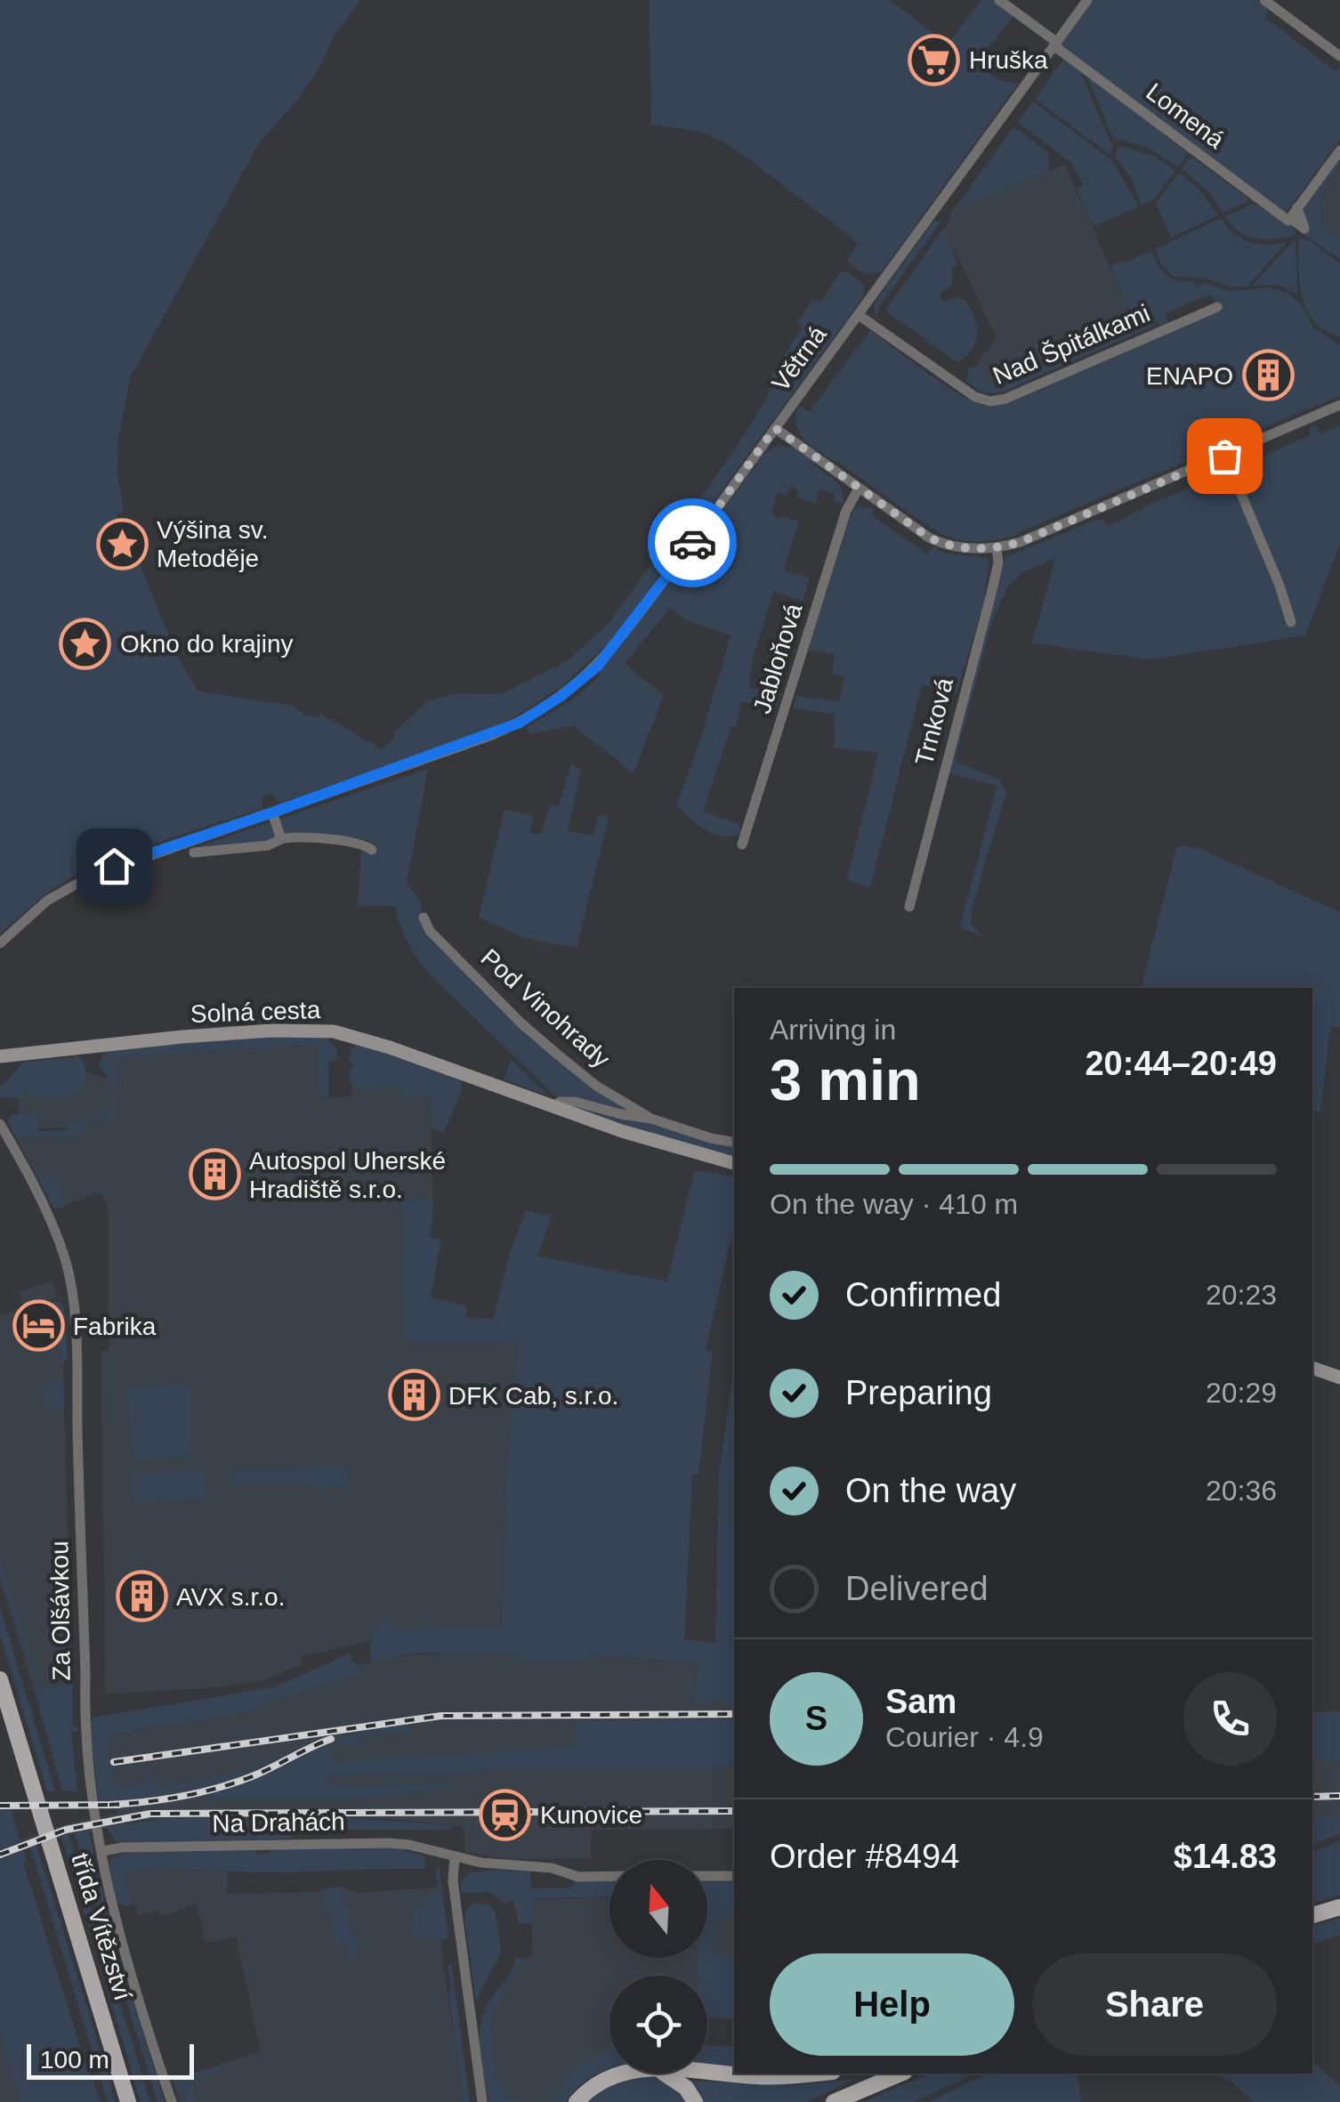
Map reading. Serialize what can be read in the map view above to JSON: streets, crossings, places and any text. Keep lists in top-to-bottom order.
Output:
{
  "streets": {
    "main road": ["třída Vítězství"],
    "street": [
      "Lomená",
      "Nad Špitálkami",
      "Větrná",
      "Jabloňová",
      "Trnková",
      "Pod Vinohrady",
      "Solná cesta",
      "Za Olšávkou",
      "Na Drahách"
    ]
  },
  "crossings": [
    ["Lomená", "Větrná"],
    ["Nad Špitálkami", "Větrná"],
    ["Pod Vinohrady", "Solná cesta"],
    ["Za Olšávkou", "Na Drahách"]
  ],
  "places": {
    "supermarket": ["Hruška"],
    "building": [
      "ENAPO",
      "Autospol Uherské Hradiště s.r.o.",
      "DFK Cab, s.r.o.",
      "AVX s.r.o."
    ],
    "place": ["Výšina sv. Metoděje", "Okno do krajiny"],
    "hotel": ["Fabrika"],
    "station": ["Kunovice"]
  },
  "scale_bar": "100 m",
  "north": "top",
  "page": {
    "heading": ["3 min", "Arriving in", "20:44–20:49"],
    "panel": [
      "Sam",
      "Courier · 4.9",
      "Order #8494",
      "$14.83"
    ],
    "bar": "On the way · 410 m",
    "list": [
      ["Confirmed", "20:23"],
      ["Preparing", "20:29"],
      ["On the way", "20:36"],
      "Delivered"
    ],
    "round": "S",
    "buttons": ["Help", "Share"],
    "scale": "100 m"
  }
}
